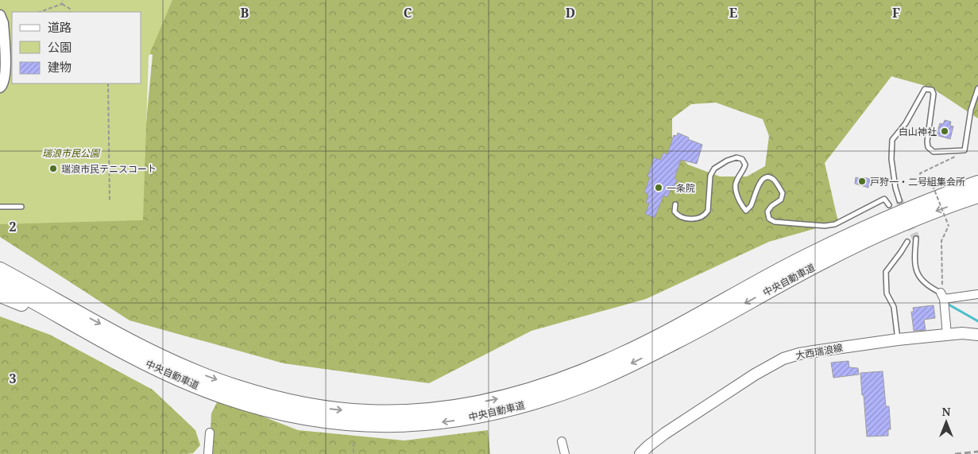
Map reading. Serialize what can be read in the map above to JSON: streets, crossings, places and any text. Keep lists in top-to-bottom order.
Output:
{
  "streets": {
    "highway": ["中央自動車道"],
    "main road": ["大西瑞浪線"]
  },
  "parks": ["瑞浪市民公園"],
  "places": [
    "白山神社",
    "瑞浪市民テニスコート",
    "戸狩一・二号組集会所",
    "一条院"
  ],
  "legend": ["道路", "公園", "建物"],
  "north": "top",
  "grid": {
    "columns": [
      "B",
      "C",
      "D",
      "E",
      "F"
    ],
    "rows": ["2", "3"]
  }
}
